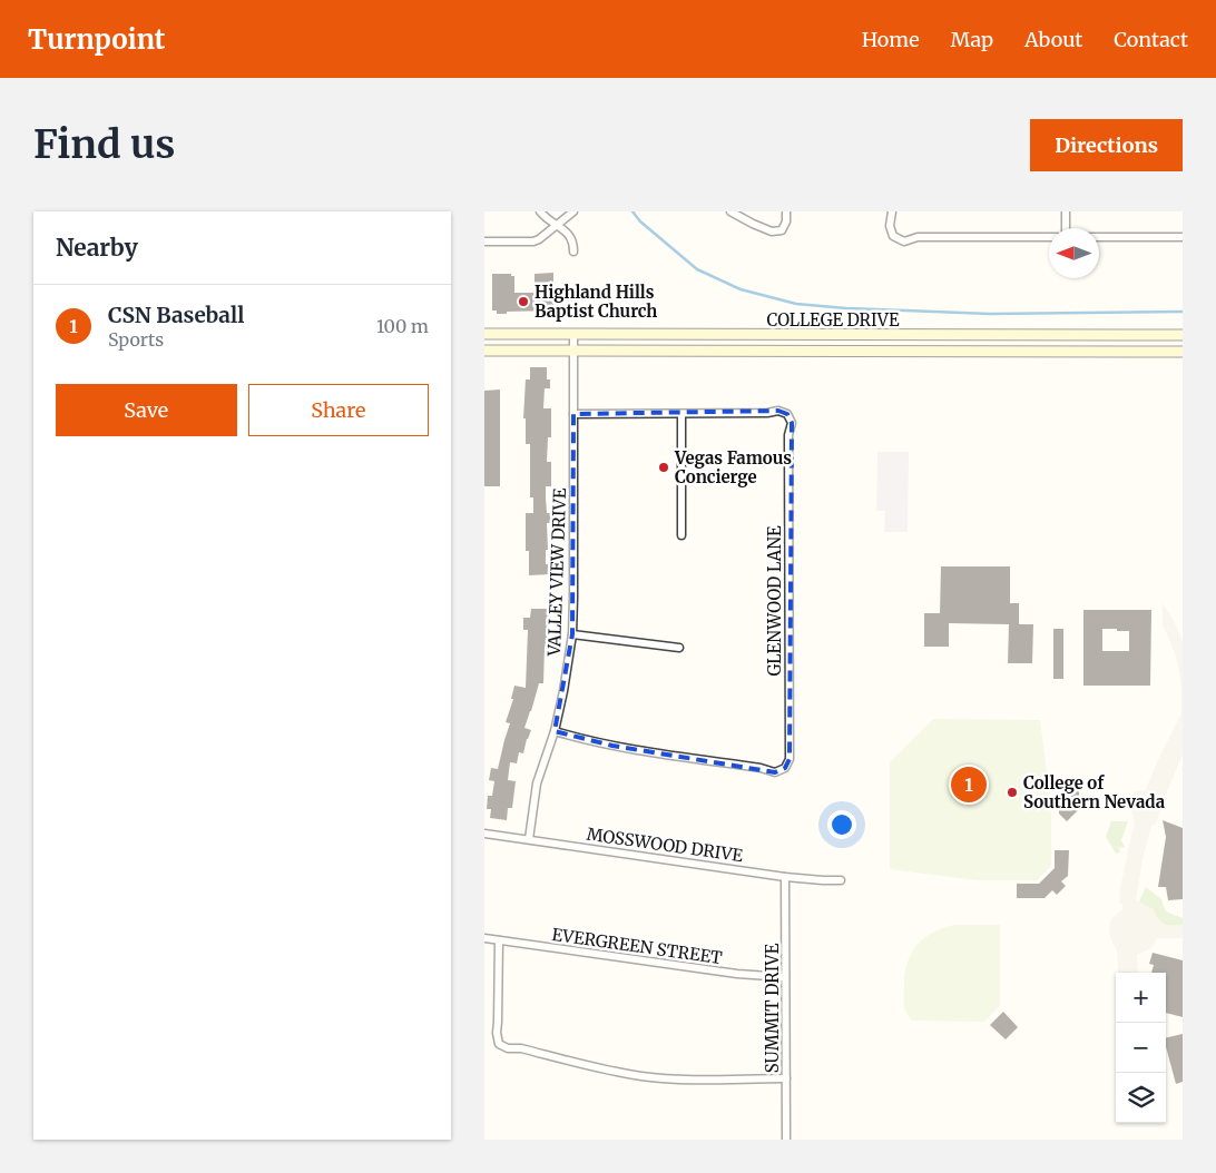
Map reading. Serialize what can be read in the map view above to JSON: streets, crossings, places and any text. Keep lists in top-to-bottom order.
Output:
{
  "streets": {
    "main road": ["COLLEGE DRIVE"],
    "street": [
      "VALLEY VIEW DRIVE",
      "GLENWOOD LANE",
      "MOSSWOOD DRIVE",
      "EVERGREEN STREET",
      "SUMMIT DRIVE"
    ]
  },
  "crossings": [
    ["COLLEGE DRIVE", "VALLEY VIEW DRIVE"],
    ["VALLEY VIEW DRIVE", "GLENWOOD LANE"],
    ["VALLEY VIEW DRIVE", "MOSSWOOD DRIVE"],
    ["MOSSWOOD DRIVE", "SUMMIT DRIVE"],
    ["EVERGREEN STREET", "SUMMIT DRIVE"]
  ],
  "places": ["Highland Hills Baptist Church", "Vegas Famous Concierge", "College of Southern Nevada"],
  "north": "left",
  "page": {
    "header": "Turnpoint",
    "nav": [
      "Home",
      "Map",
      "About",
      "Contact"
    ],
    "buttons": [
      "Directions",
      ["Save", "Share"]
    ],
    "title": "Find us",
    "heading": "Nearby",
    "list": [
      {
        "mark": "1",
        "name": "CSN Baseball",
        "note": "Sports",
        "value": "100 m"
      }
    ],
    "pins": "1",
    "map_buttons": ["+", "−"]
  }
}
